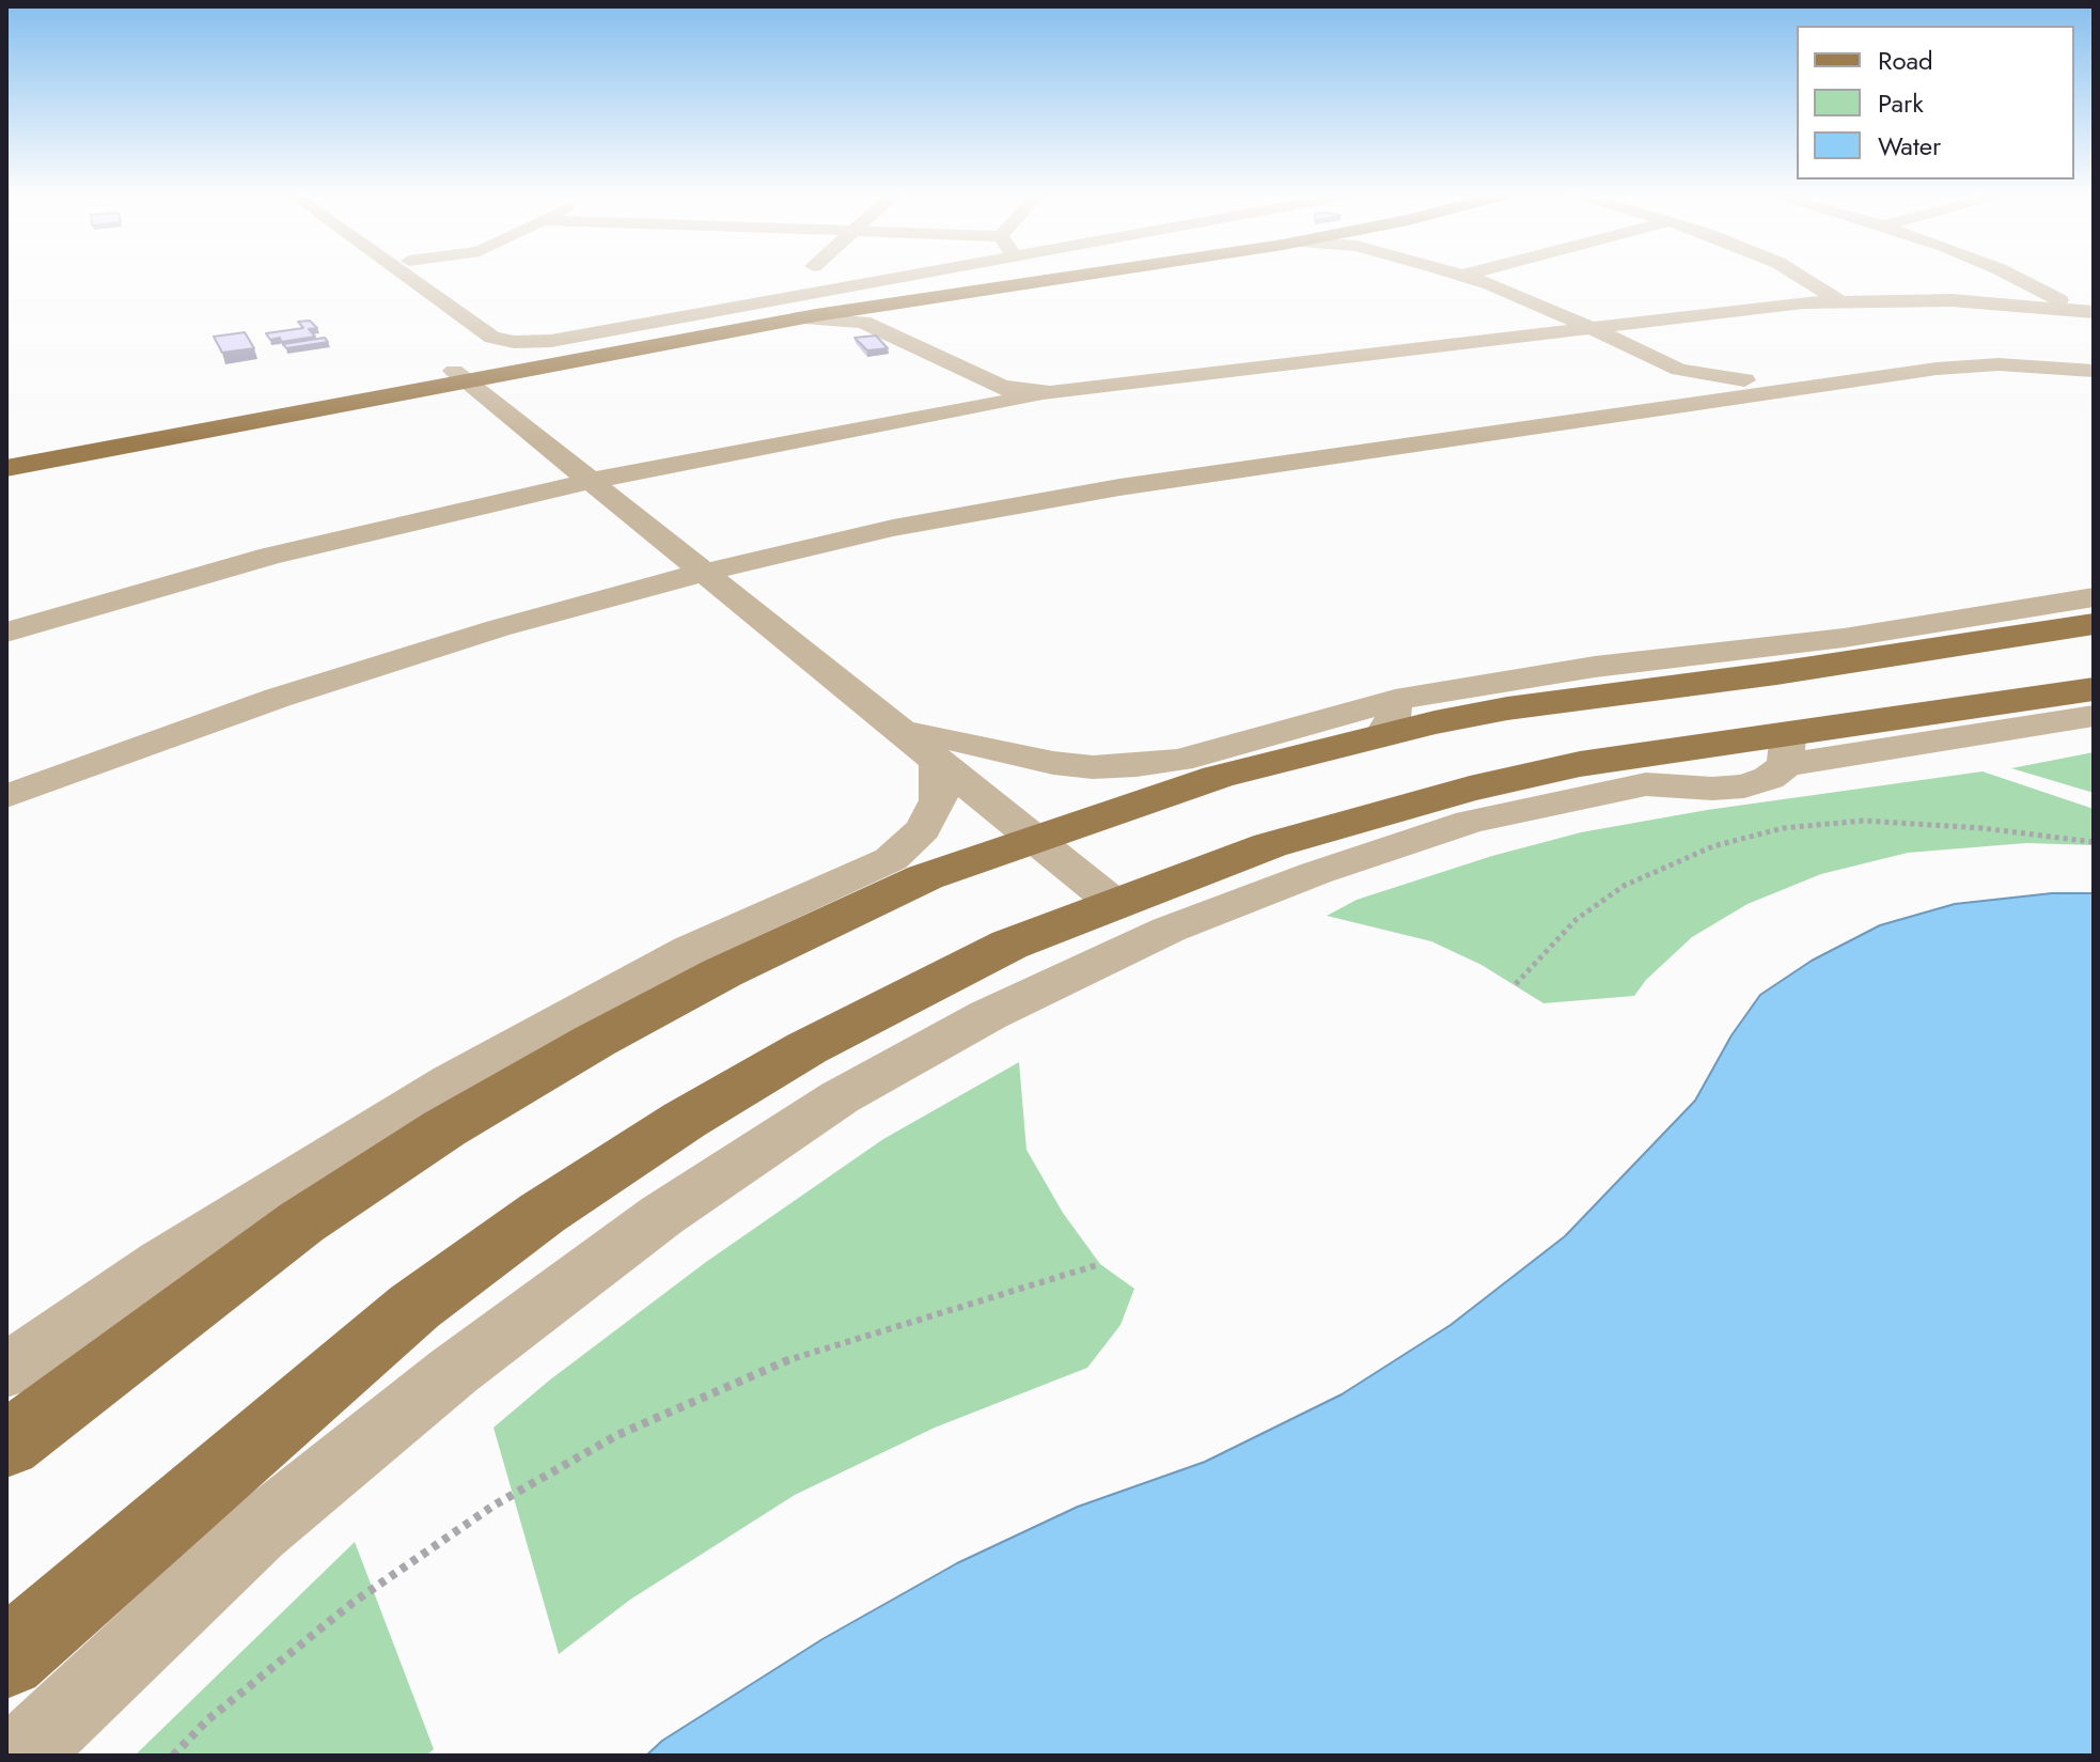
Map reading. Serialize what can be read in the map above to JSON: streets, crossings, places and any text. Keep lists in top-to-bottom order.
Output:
{
  "legend": ["Road", "Park", "Water"]
}
